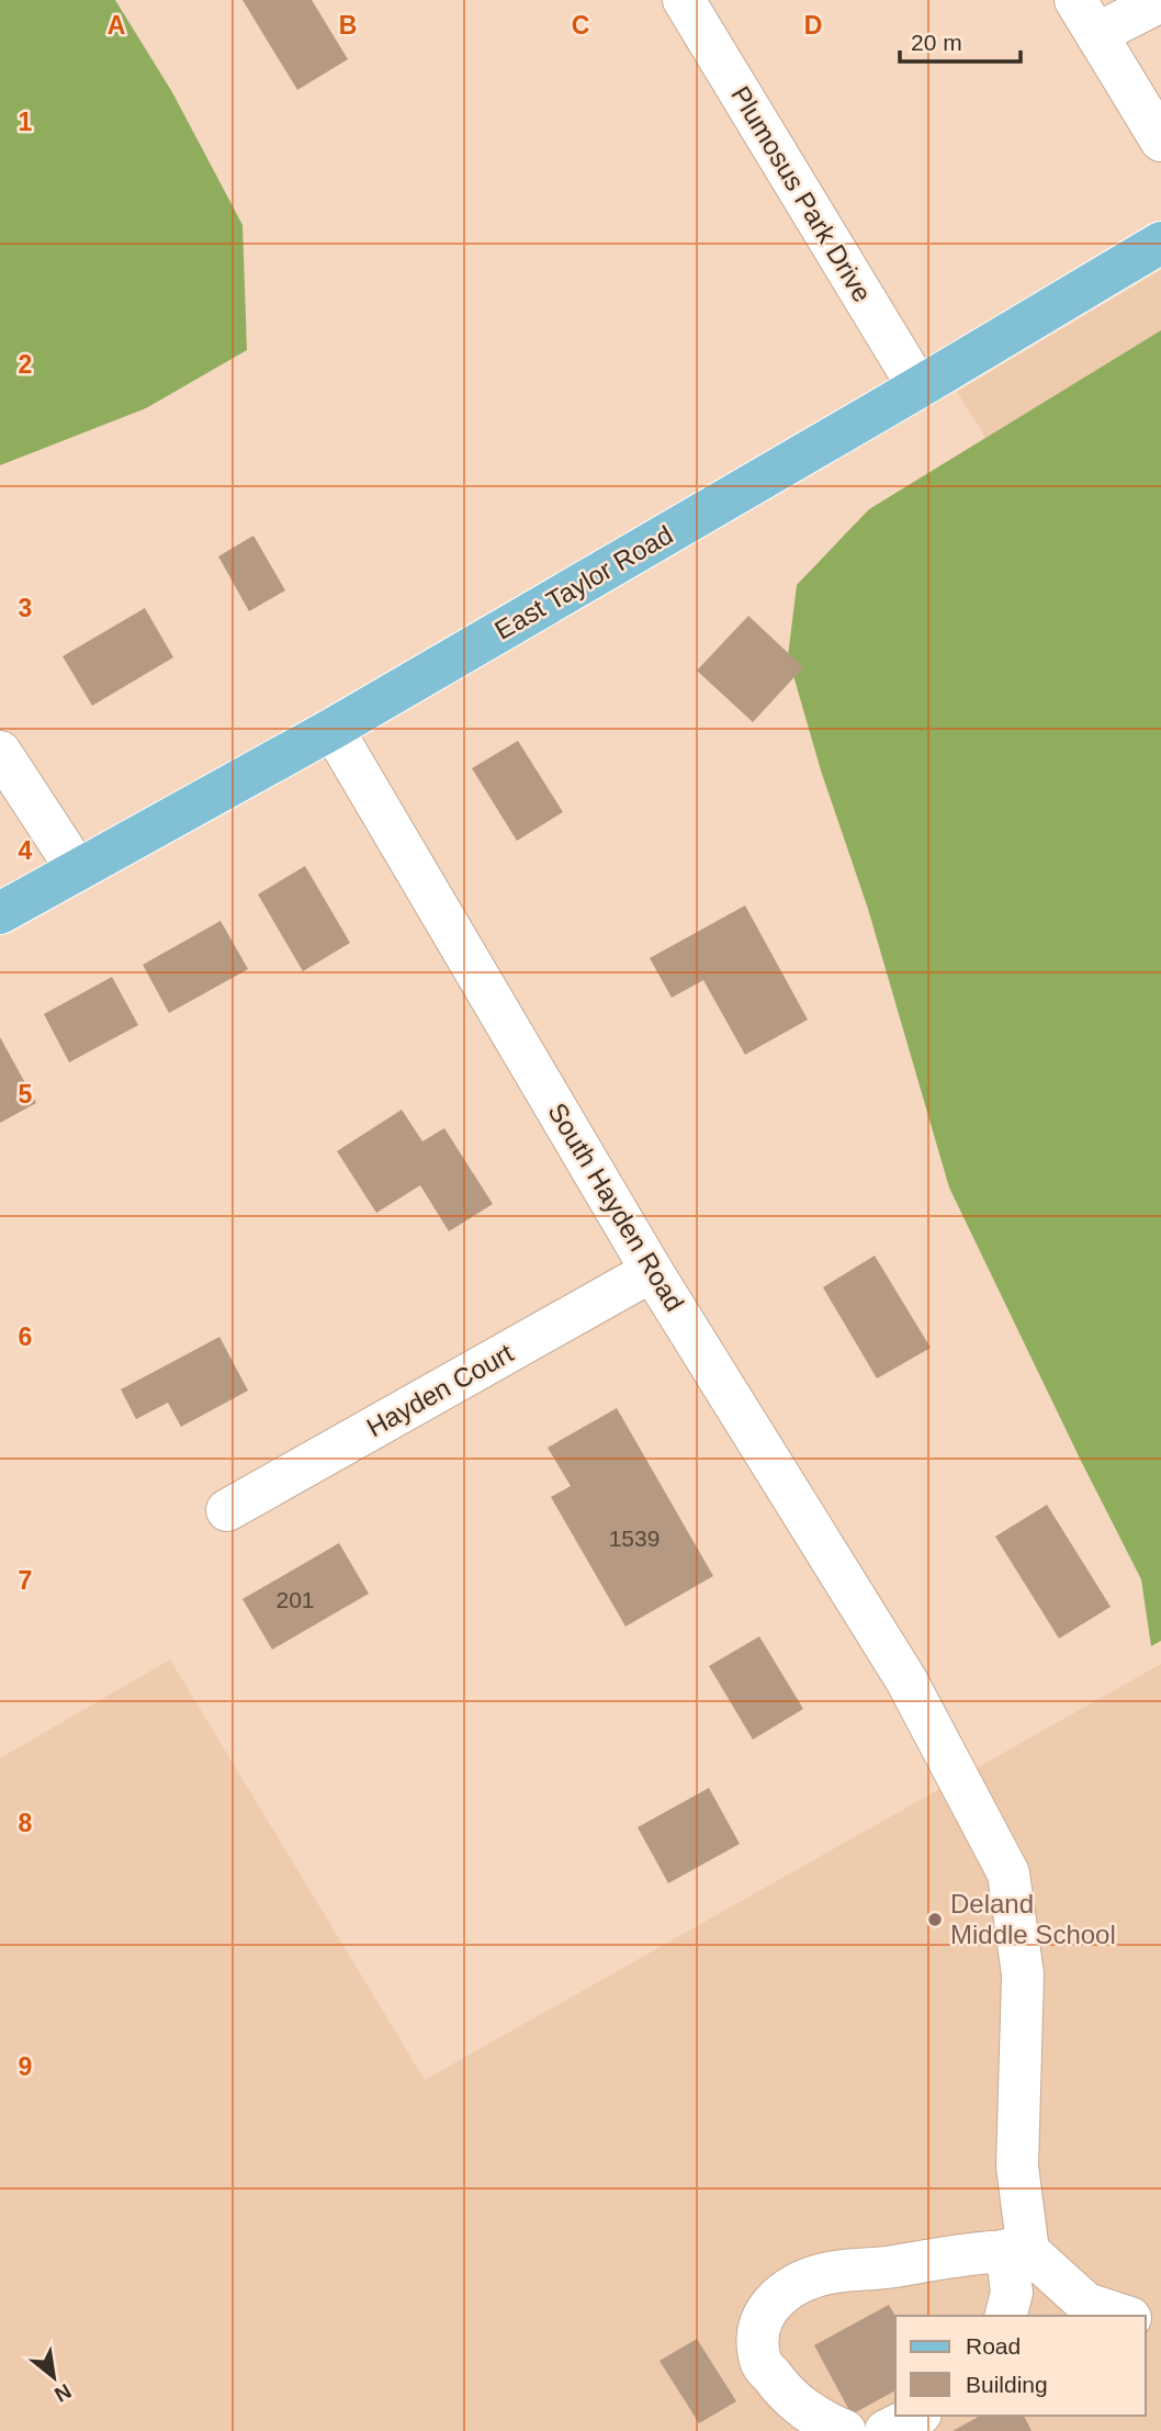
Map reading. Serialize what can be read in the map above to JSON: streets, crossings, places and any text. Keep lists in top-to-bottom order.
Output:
{
  "streets": {
    "main road": ["East Taylor Road"],
    "street": ["Plumosus Park Drive", "South Hayden Road", "Hayden Court"]
  },
  "crossings": [
    ["Plumosus Park Drive", "East Taylor Road"],
    ["East Taylor Road", "South Hayden Road"],
    ["South Hayden Road", "Hayden Court"]
  ],
  "places": ["Deland Middle School"],
  "house_numbers": ["1539", "201"],
  "legend": ["Road", "Building"],
  "scale_bar": "20 m",
  "north": "bottom right",
  "grid": {
    "columns": [
      "A",
      "B",
      "C",
      "D"
    ],
    "rows": [
      "1",
      "2",
      "3",
      "4",
      "5",
      "6",
      "7",
      "8",
      "9"
    ]
  }
}
